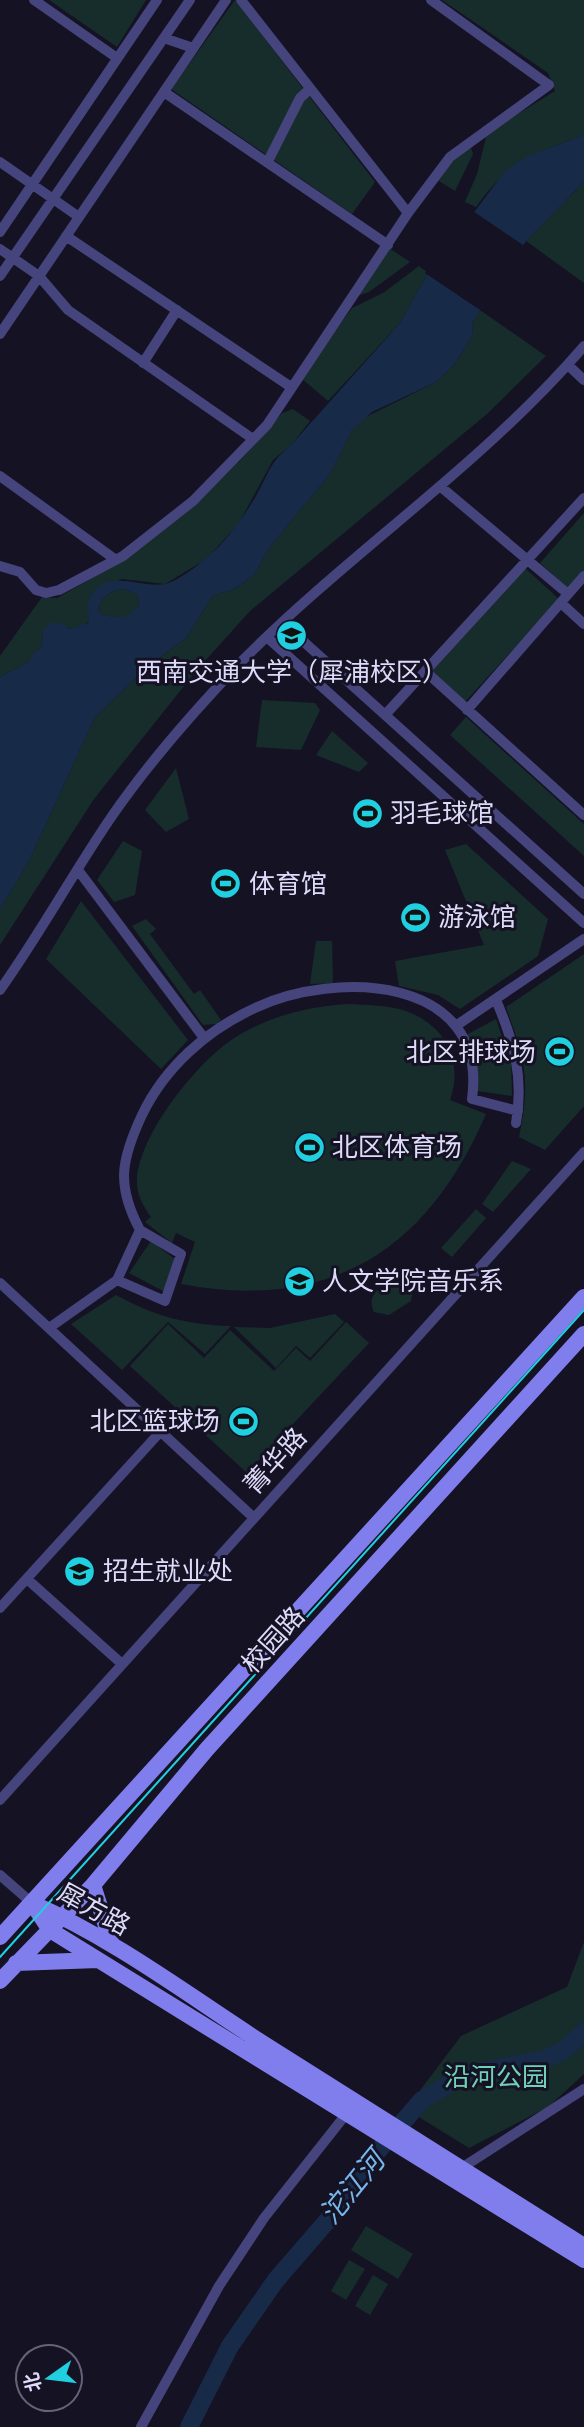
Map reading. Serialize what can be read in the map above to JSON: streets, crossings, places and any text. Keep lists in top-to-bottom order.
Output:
{
  "streets": {
    "street": ["菁华路", "校园路", "犀方路"]
  },
  "crossings": [
    ["校园路", "犀方路"]
  ],
  "water": ["沱江河"],
  "parks": ["沿河公园"],
  "places": {
    "school or university": ["西南交通大学（犀浦校区）", "人文学院音乐系", "招生就业处"],
    "sports": [
      "羽毛球馆",
      "体育馆",
      "游泳馆",
      "北区排球场",
      "北区体育场",
      "北区篮球场"
    ]
  },
  "north": "left"
}
